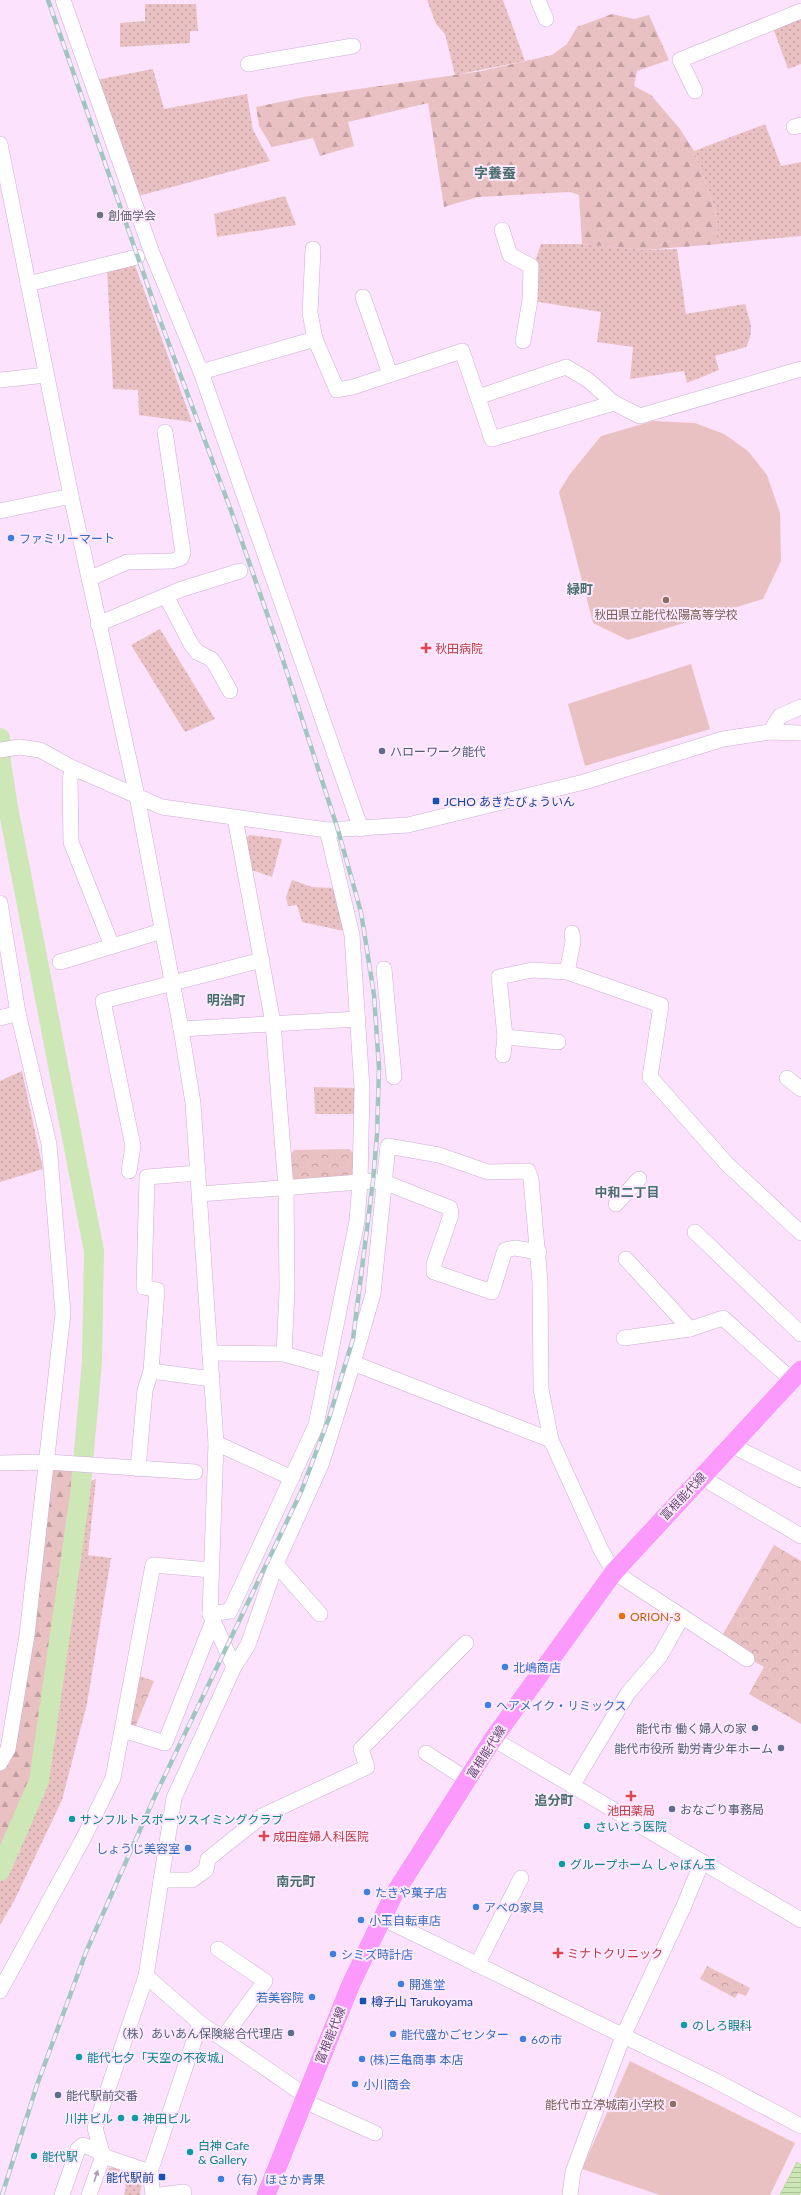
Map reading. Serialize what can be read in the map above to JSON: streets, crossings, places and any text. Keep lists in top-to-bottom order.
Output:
{
  "streets": {
    "main road": ["富根能代線"]
  },
  "districts": [
    "字養蚕",
    "緑町",
    "明治町",
    "中和二丁目",
    "追分町",
    "南元町"
  ],
  "places": {
    "other": [
      "創価学会",
      "ファミリーマート",
      "秋田県立能代松陽高等学校",
      "ハローワーク能代",
      "ORION-3",
      "北嶋商店",
      "ヘアメイク・リミックス",
      "能代市 働く婦人の家",
      "能代市役所 勤労青少年ホーム",
      "おなごり事務局",
      "サンフルトスポーツスイミングクラブ",
      "さいとう医院",
      "しょうじ美容室",
      "グループホーム しゃぼん玉",
      "たきや菓子店",
      "アベの家具",
      "小玉自転車店",
      "シミズ時計店",
      "開進堂",
      "若美容院",
      "のしろ眼科",
      "（株）あいあん保険総合代理店",
      "能代盛かごセンター",
      "6の市",
      "能代七夕「天空の不夜城」",
      "(株)三亀商事 本店",
      "小川商会",
      "能代駅前交番",
      "能代市立渟城南小学校",
      "川井ビル",
      "神田ビル",
      "白神 Cafe & Gallery",
      "能代駅",
      "（有）ほさか青果"
    ],
    "health": [
      "秋田病院",
      "池田薬局",
      "成田産婦人科医院",
      "ミナトクリニック"
    ],
    "transit": ["JCHO あきたびょういん", "樽子山 Tarukoyama", "能代駅前"]
  }
}
